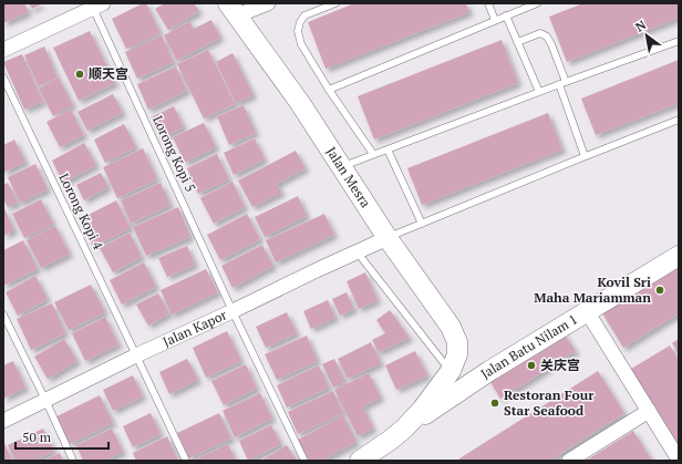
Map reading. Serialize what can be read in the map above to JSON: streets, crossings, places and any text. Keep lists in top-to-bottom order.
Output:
{
  "streets": {
    "street": ["Jalan Mesra", "Jalan Kapor", "Jalan Batu Nilam 1"],
    "lane": ["Lorong Kopi 5", "Lorong Kopi 4"]
  },
  "crossings": [
    ["Lorong Kopi 5", "Jalan Kapor"],
    ["Jalan Mesra", "Jalan Kapor"],
    ["Lorong Kopi 4", "Jalan Kapor"]
  ],
  "places": [
    "顺天宫",
    "Kovil Sri Maha Mariamman",
    "关庆宫",
    "Restoran Four Star Seafood"
  ],
  "scale_bar": "50 m",
  "north": "top left"
}
